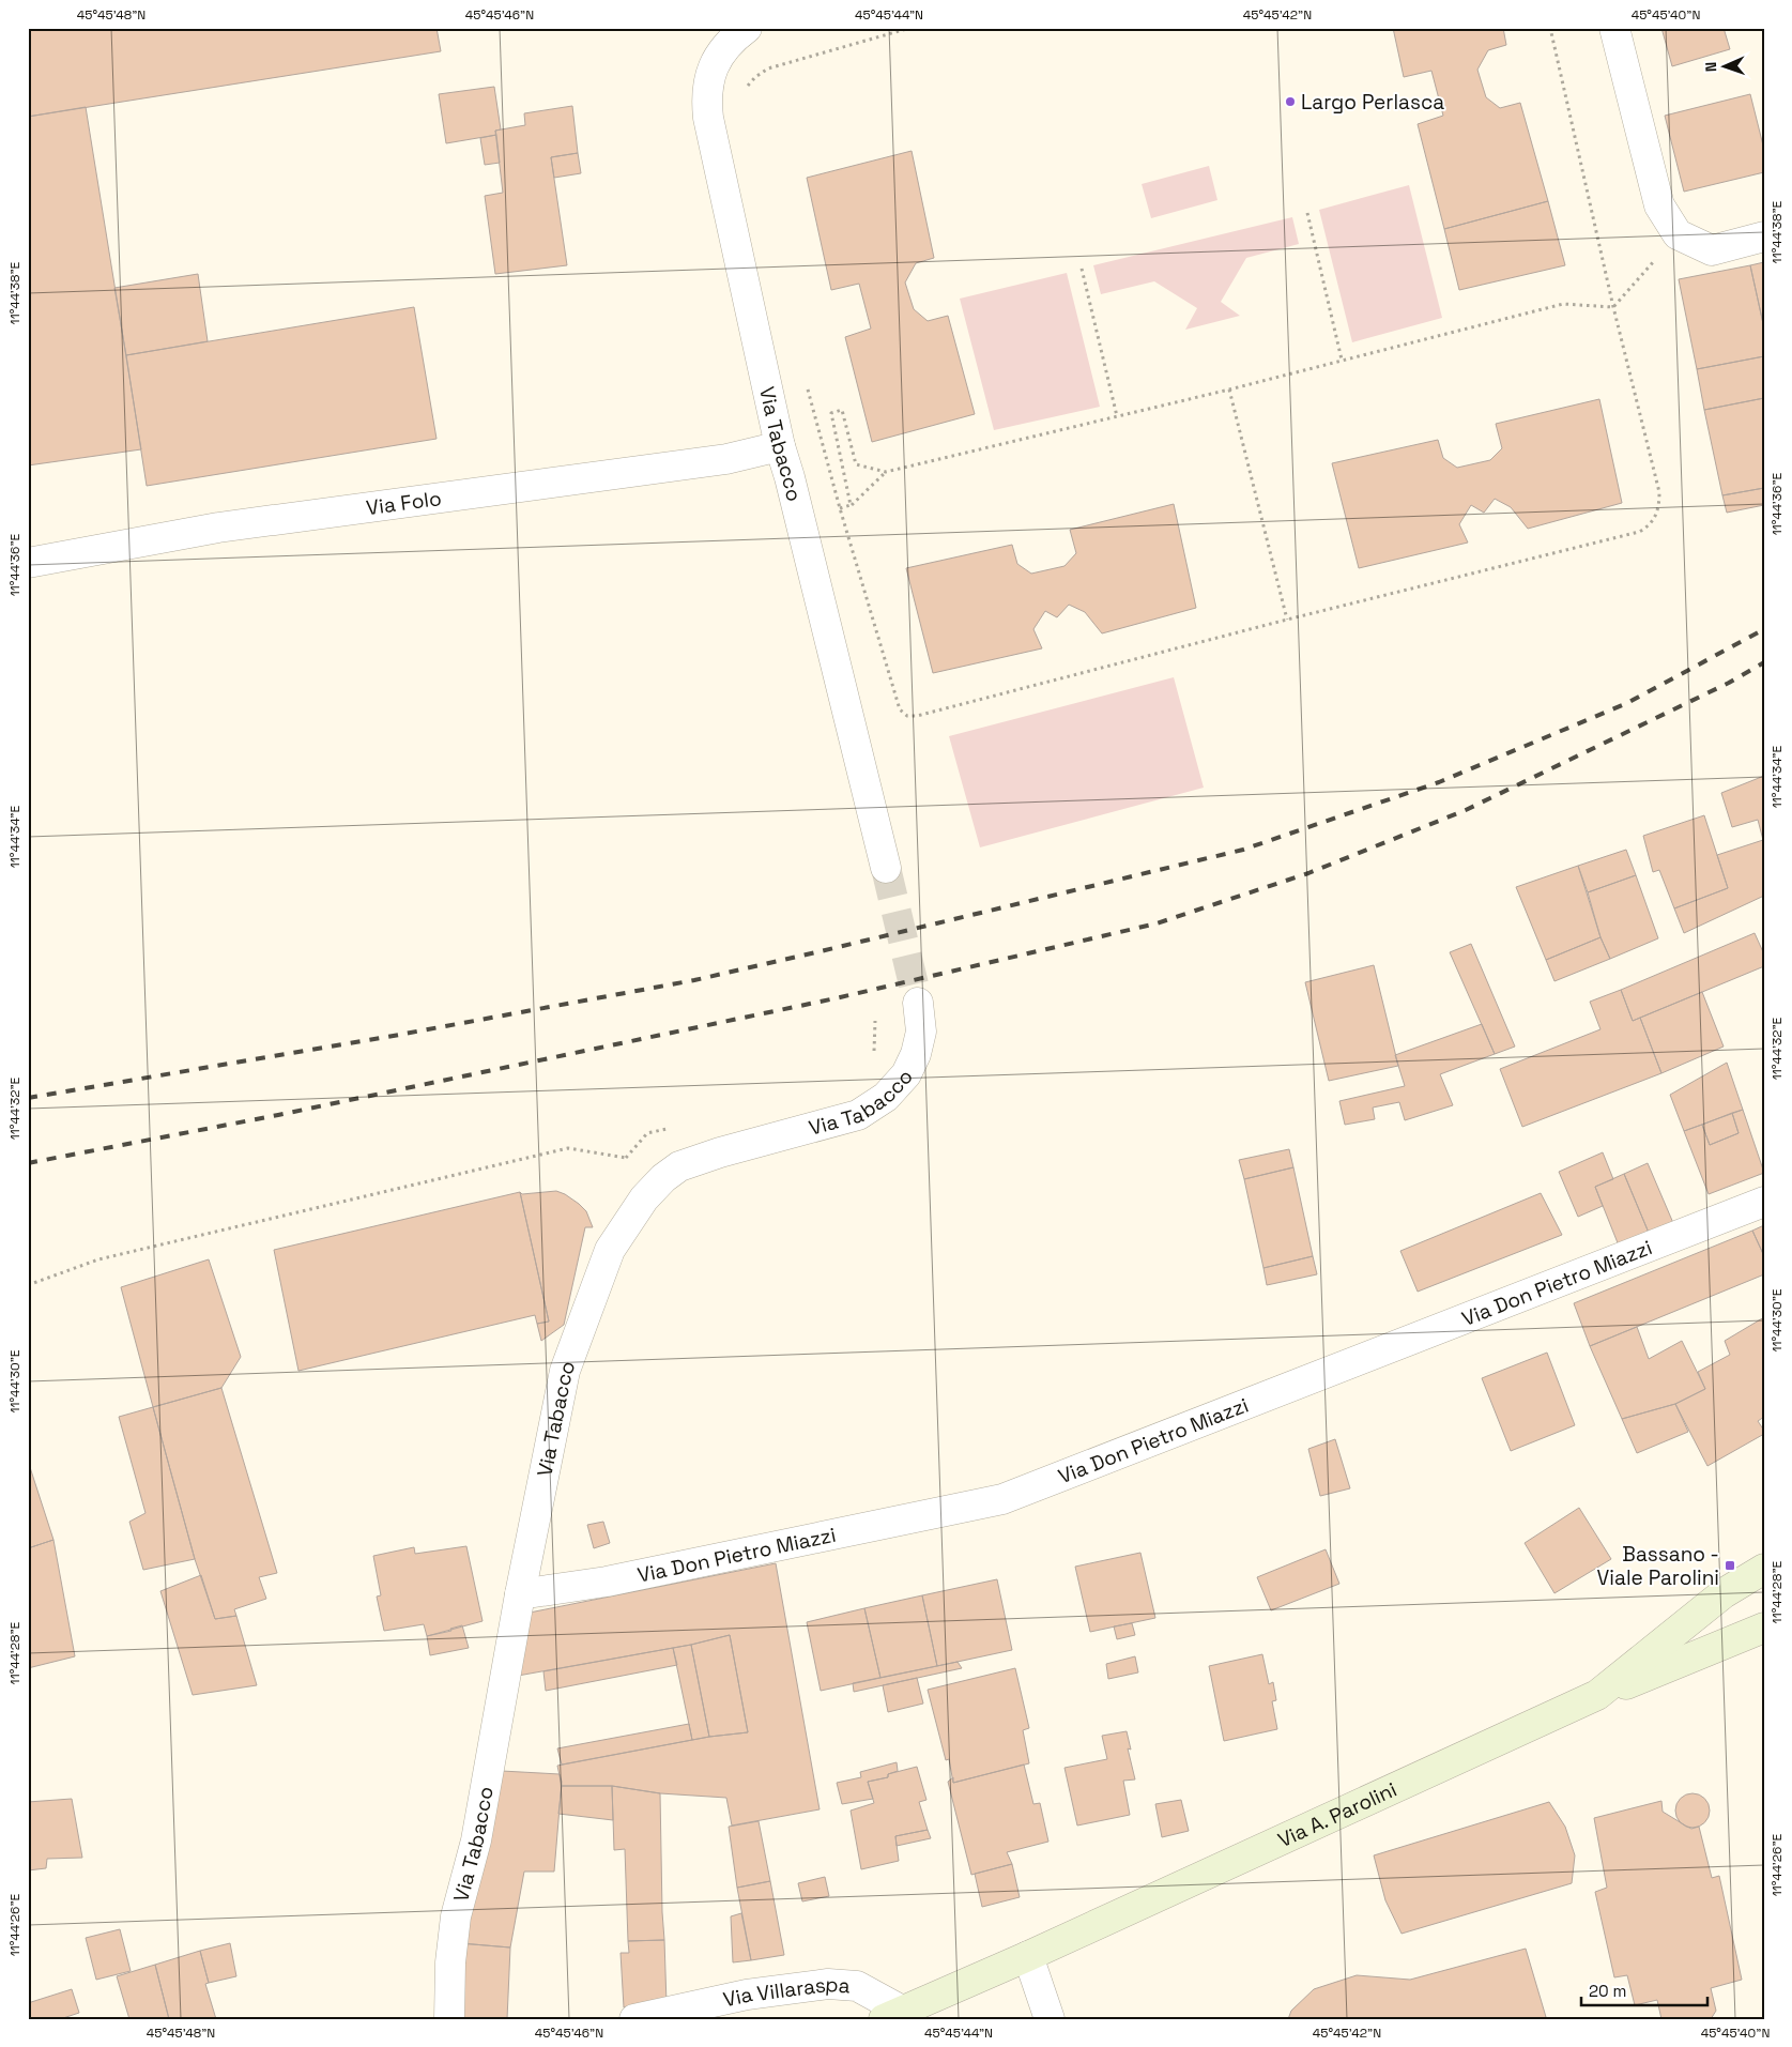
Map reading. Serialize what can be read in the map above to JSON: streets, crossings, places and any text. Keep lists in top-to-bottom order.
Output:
{
  "streets": {
    "main road": ["Via A. Parolini"],
    "street": [
      "Via Tabacco",
      "Via Folo",
      "Via Don Pietro Miazzi",
      "Via Villaraspa"
    ]
  },
  "crossings": [
    ["Via Tabacco", "Via Folo"],
    ["Via Tabacco", "Via Don Pietro Miazzi"],
    ["Via A. Parolini", "Via Villaraspa"]
  ],
  "places": {
    "other": ["Largo Perlasca"],
    "transit": ["Bassano - Viale Parolini"]
  },
  "scale_bar": "20 m",
  "north": "left",
  "coordinates": [
    "45°45'48\"N",
    "45°45'46\"N",
    "45°45'44\"N",
    "45°45'42\"N",
    "45°45'40\"N",
    "11°44'38\"E",
    "11°44'36\"E",
    "11°44'34\"E",
    "11°44'32\"E",
    "11°44'30\"E",
    "11°44'28\"E",
    "11°44'26\"E"
  ]
}
